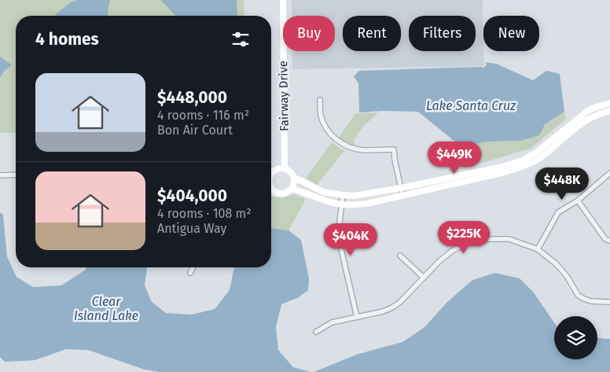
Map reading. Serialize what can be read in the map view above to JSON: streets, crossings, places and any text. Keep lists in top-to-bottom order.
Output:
{
  "streets": {
    "street": ["Fairway Drive"]
  },
  "water": ["Lake Santa Cruz", "Clear Island Lake"],
  "page": {
    "chip": [
      "Buy",
      "Rent",
      "Filters",
      "New"
    ],
    "heading": "4 homes",
    "list": [
      {
        "name": "$448,000",
        "note": "4 rooms · 116 m² · Bon Air Court"
      },
      {
        "name": "$404,000",
        "note": "4 rooms · 108 m² · Antigua Way"
      }
    ],
    "price": [
      "$449K",
      "$448K",
      "$225K",
      "$404K"
    ]
  }
}
